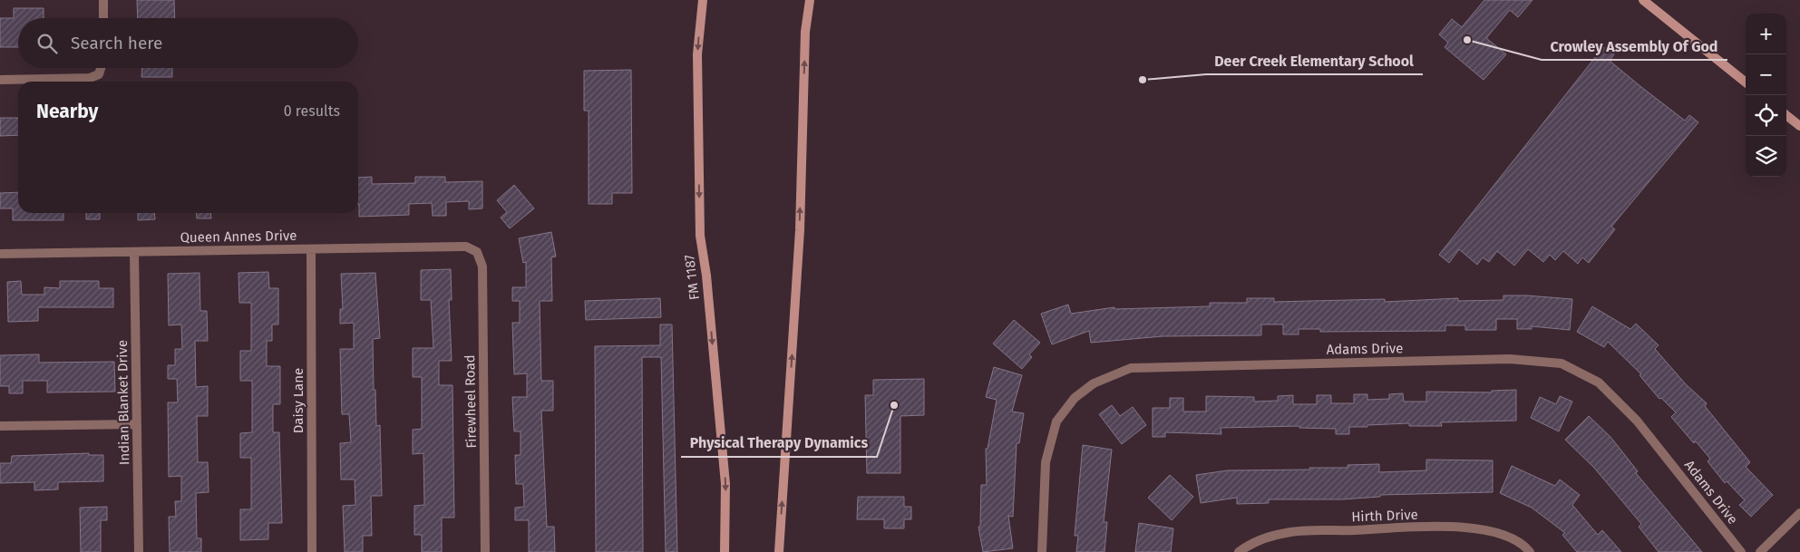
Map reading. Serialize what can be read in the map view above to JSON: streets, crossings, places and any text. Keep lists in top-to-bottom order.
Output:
{
  "streets": {
    "main road": ["FM 1187"],
    "street": [
      "Queen Annes Drive",
      "Adams Drive",
      "Daisy Lane",
      "Firewheel Road",
      "Indian Blanket Drive",
      "Hirth Drive"
    ]
  },
  "crossings": [
    ["Queen Annes Drive", "Daisy Lane"],
    ["Queen Annes Drive", "Firewheel Road"],
    ["Queen Annes Drive", "Indian Blanket Drive"]
  ],
  "places": ["Crowley Assembly Of God", "Deer Creek Elementary School", "Physical Therapy Dynamics"],
  "page": {
    "map_buttons": ["+", "−"],
    "search": "Search here",
    "heading": ["Nearby", "0 results"]
  }
}
